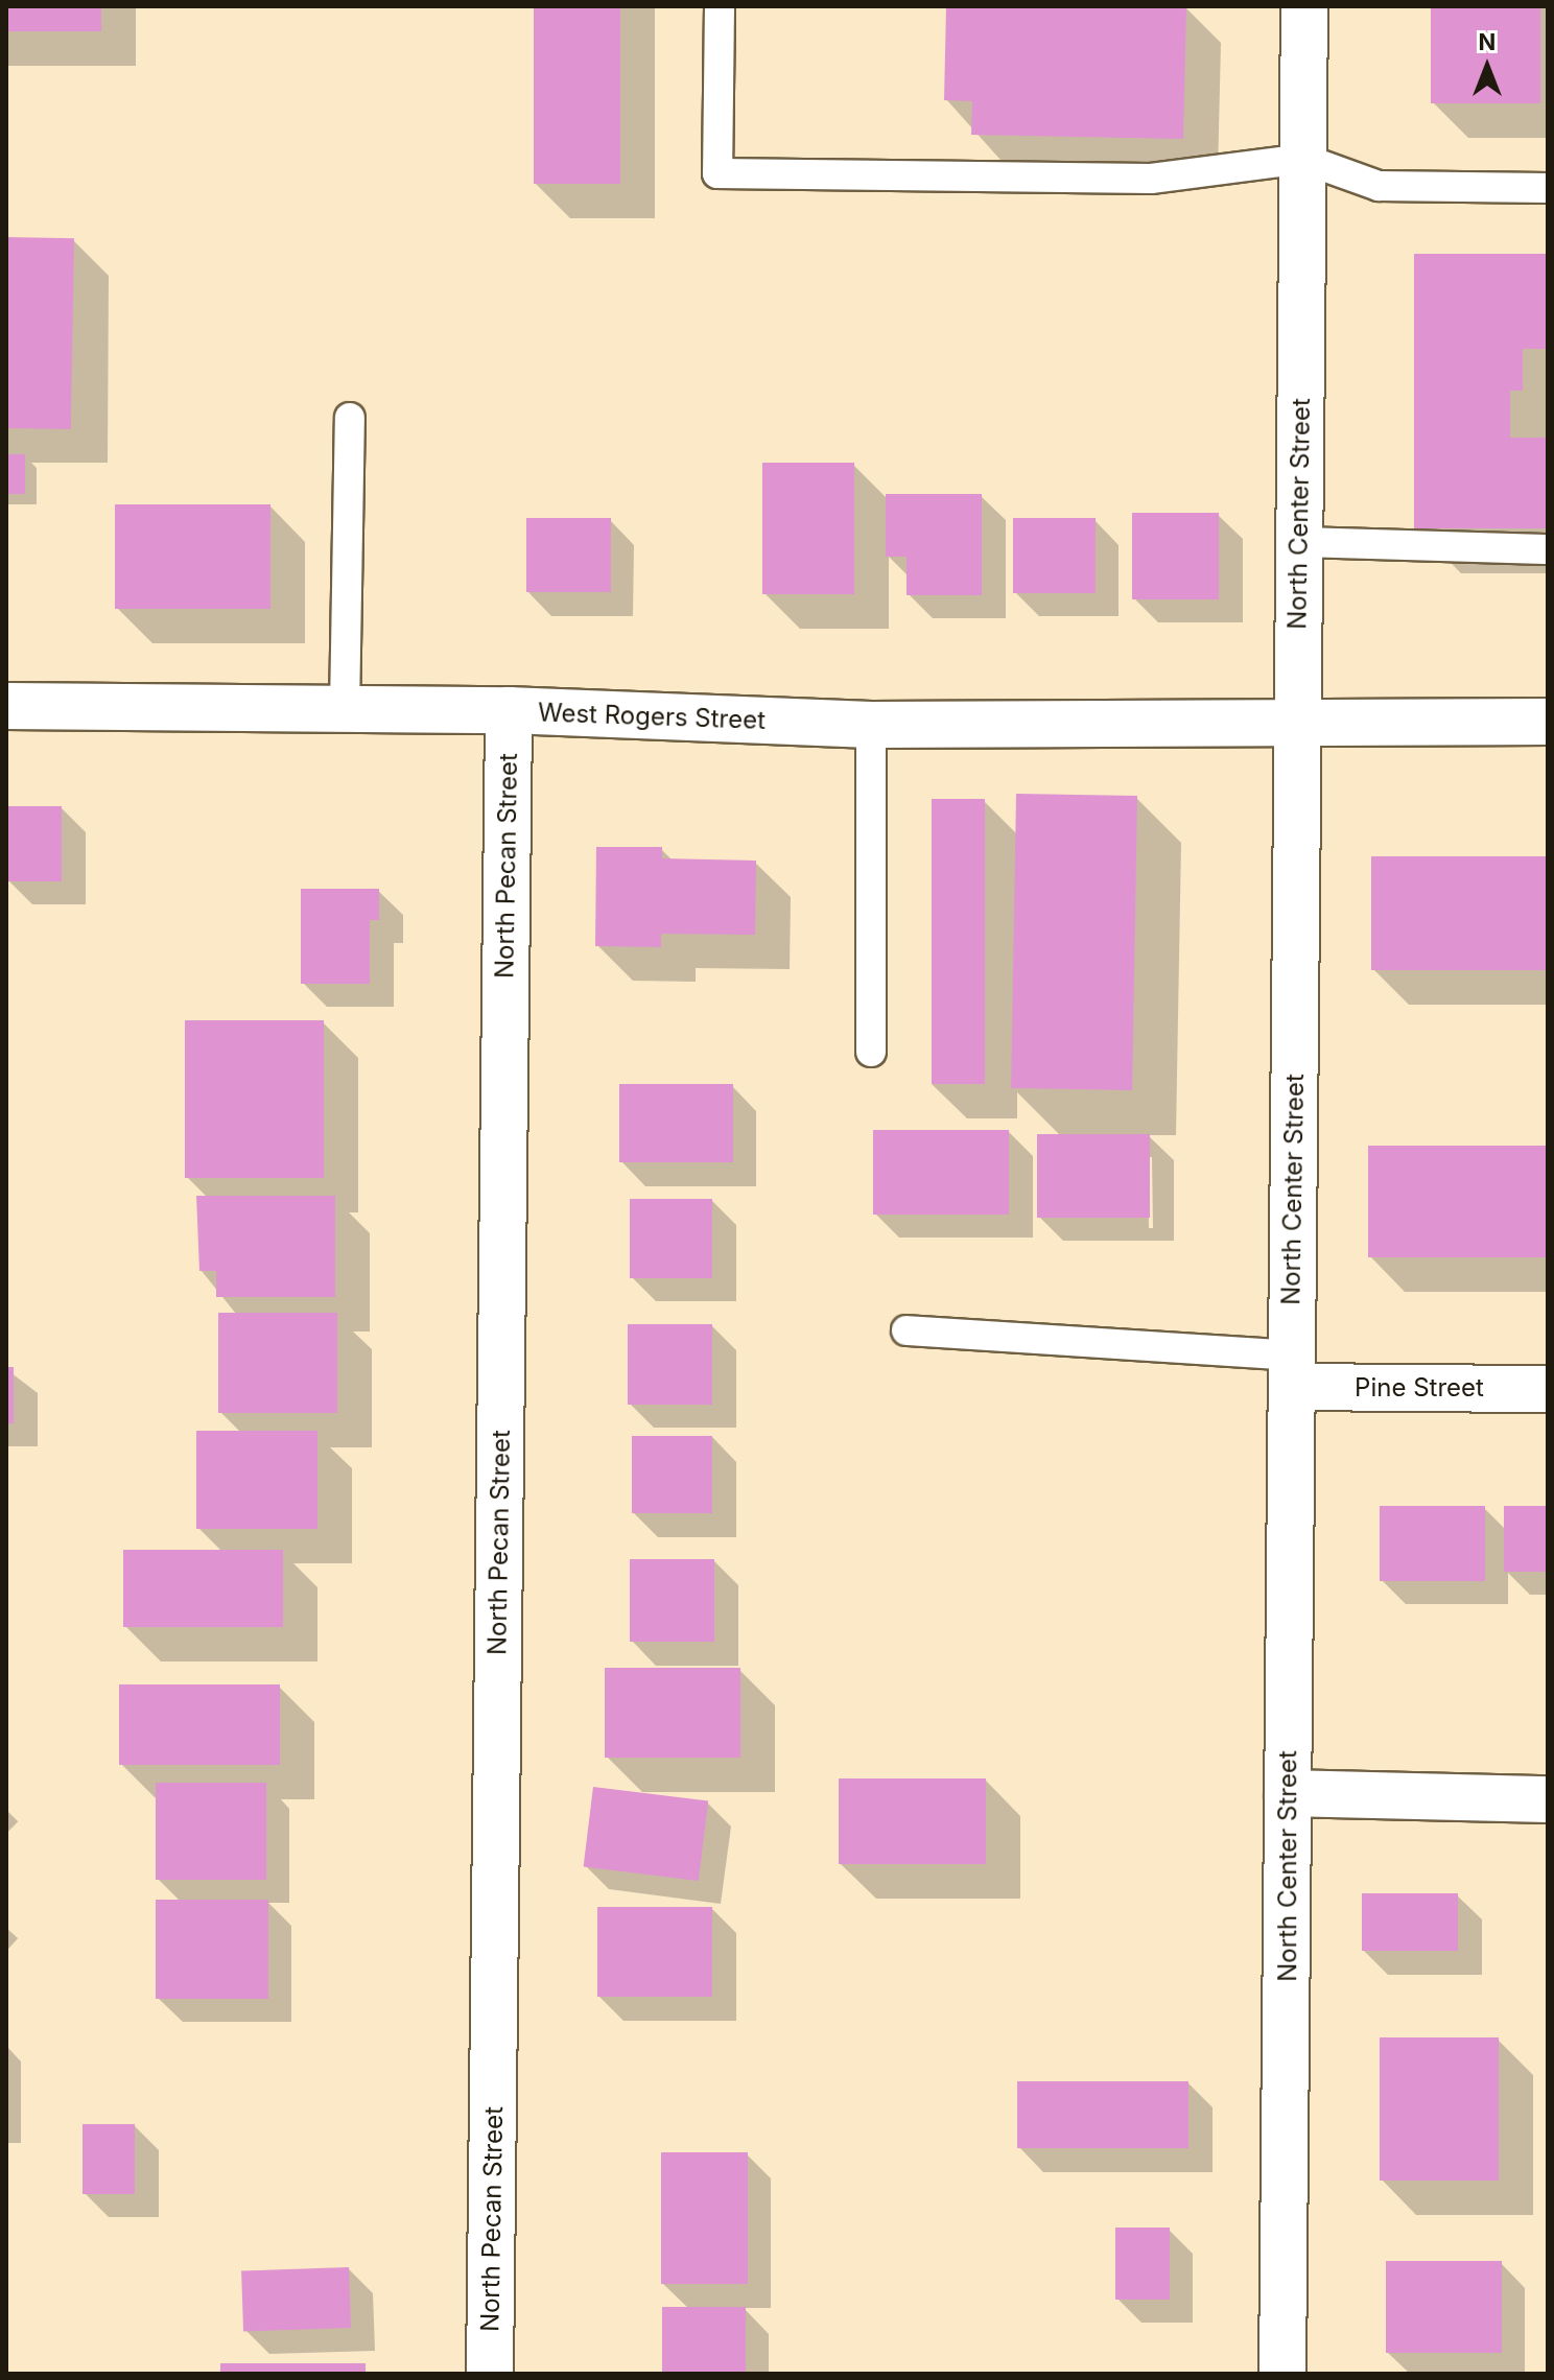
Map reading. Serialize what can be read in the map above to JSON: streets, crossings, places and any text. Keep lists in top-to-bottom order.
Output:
{
  "streets": {
    "street": [
      "North Center Street",
      "West Rogers Street",
      "North Pecan Street",
      "Pine Street"
    ]
  },
  "crossings": [
    ["North Center Street", "West Rogers Street"],
    ["North Center Street", "Pine Street"],
    ["West Rogers Street", "North Pecan Street"]
  ],
  "north": "top"
}
